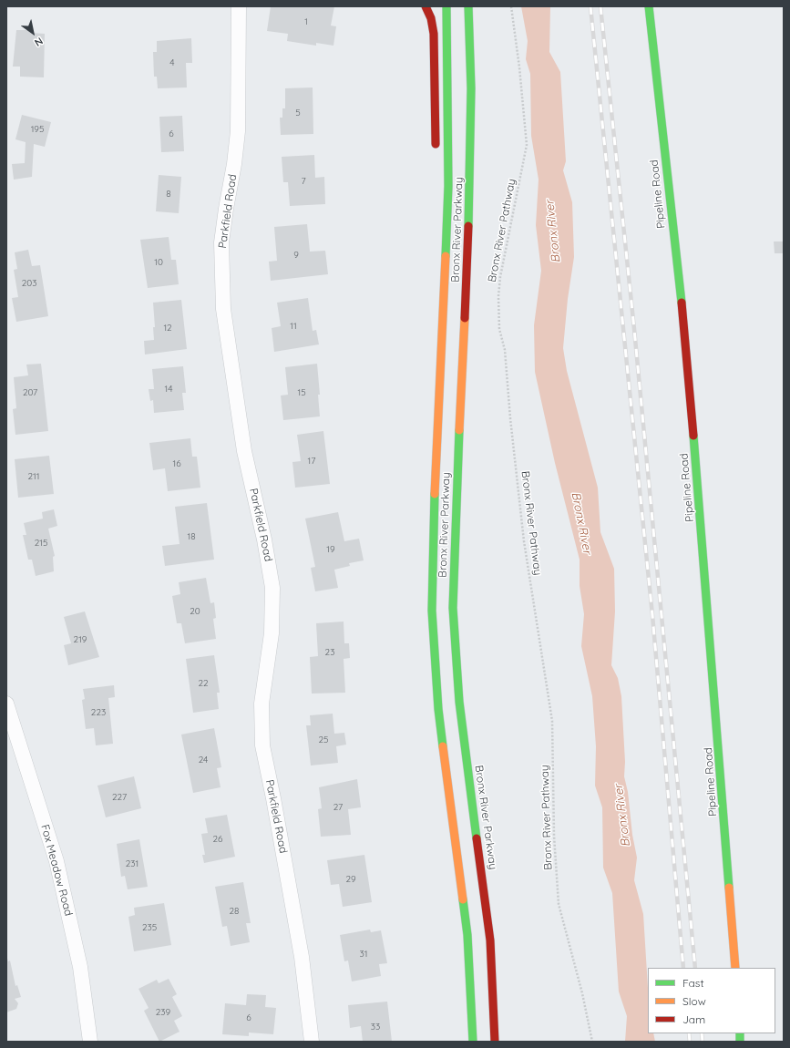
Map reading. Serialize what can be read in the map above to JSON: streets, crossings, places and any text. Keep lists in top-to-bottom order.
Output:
{
  "streets": {
    "main road": ["Pipeline Road", "Bronx River Parkway"],
    "street": ["Parkfield Road", "Fox Meadow Road"],
    "path": ["Bronx River Pathway"]
  },
  "water": ["Bronx River"],
  "house_numbers": [
    "1",
    "4",
    "5",
    "195",
    "6",
    "7",
    "8",
    "9",
    "10",
    "203",
    "11",
    "12",
    "14",
    "207",
    "15",
    "17",
    "16",
    "211",
    "18",
    "215",
    "19",
    "20",
    "219",
    "23",
    "22",
    "223",
    "25",
    "24",
    "227",
    "27",
    "26",
    "231",
    "29",
    "28",
    "235",
    "31",
    "239",
    "6",
    "33"
  ],
  "legend": ["Fast", "Slow", "Jam"],
  "north": "bottom right"
}
